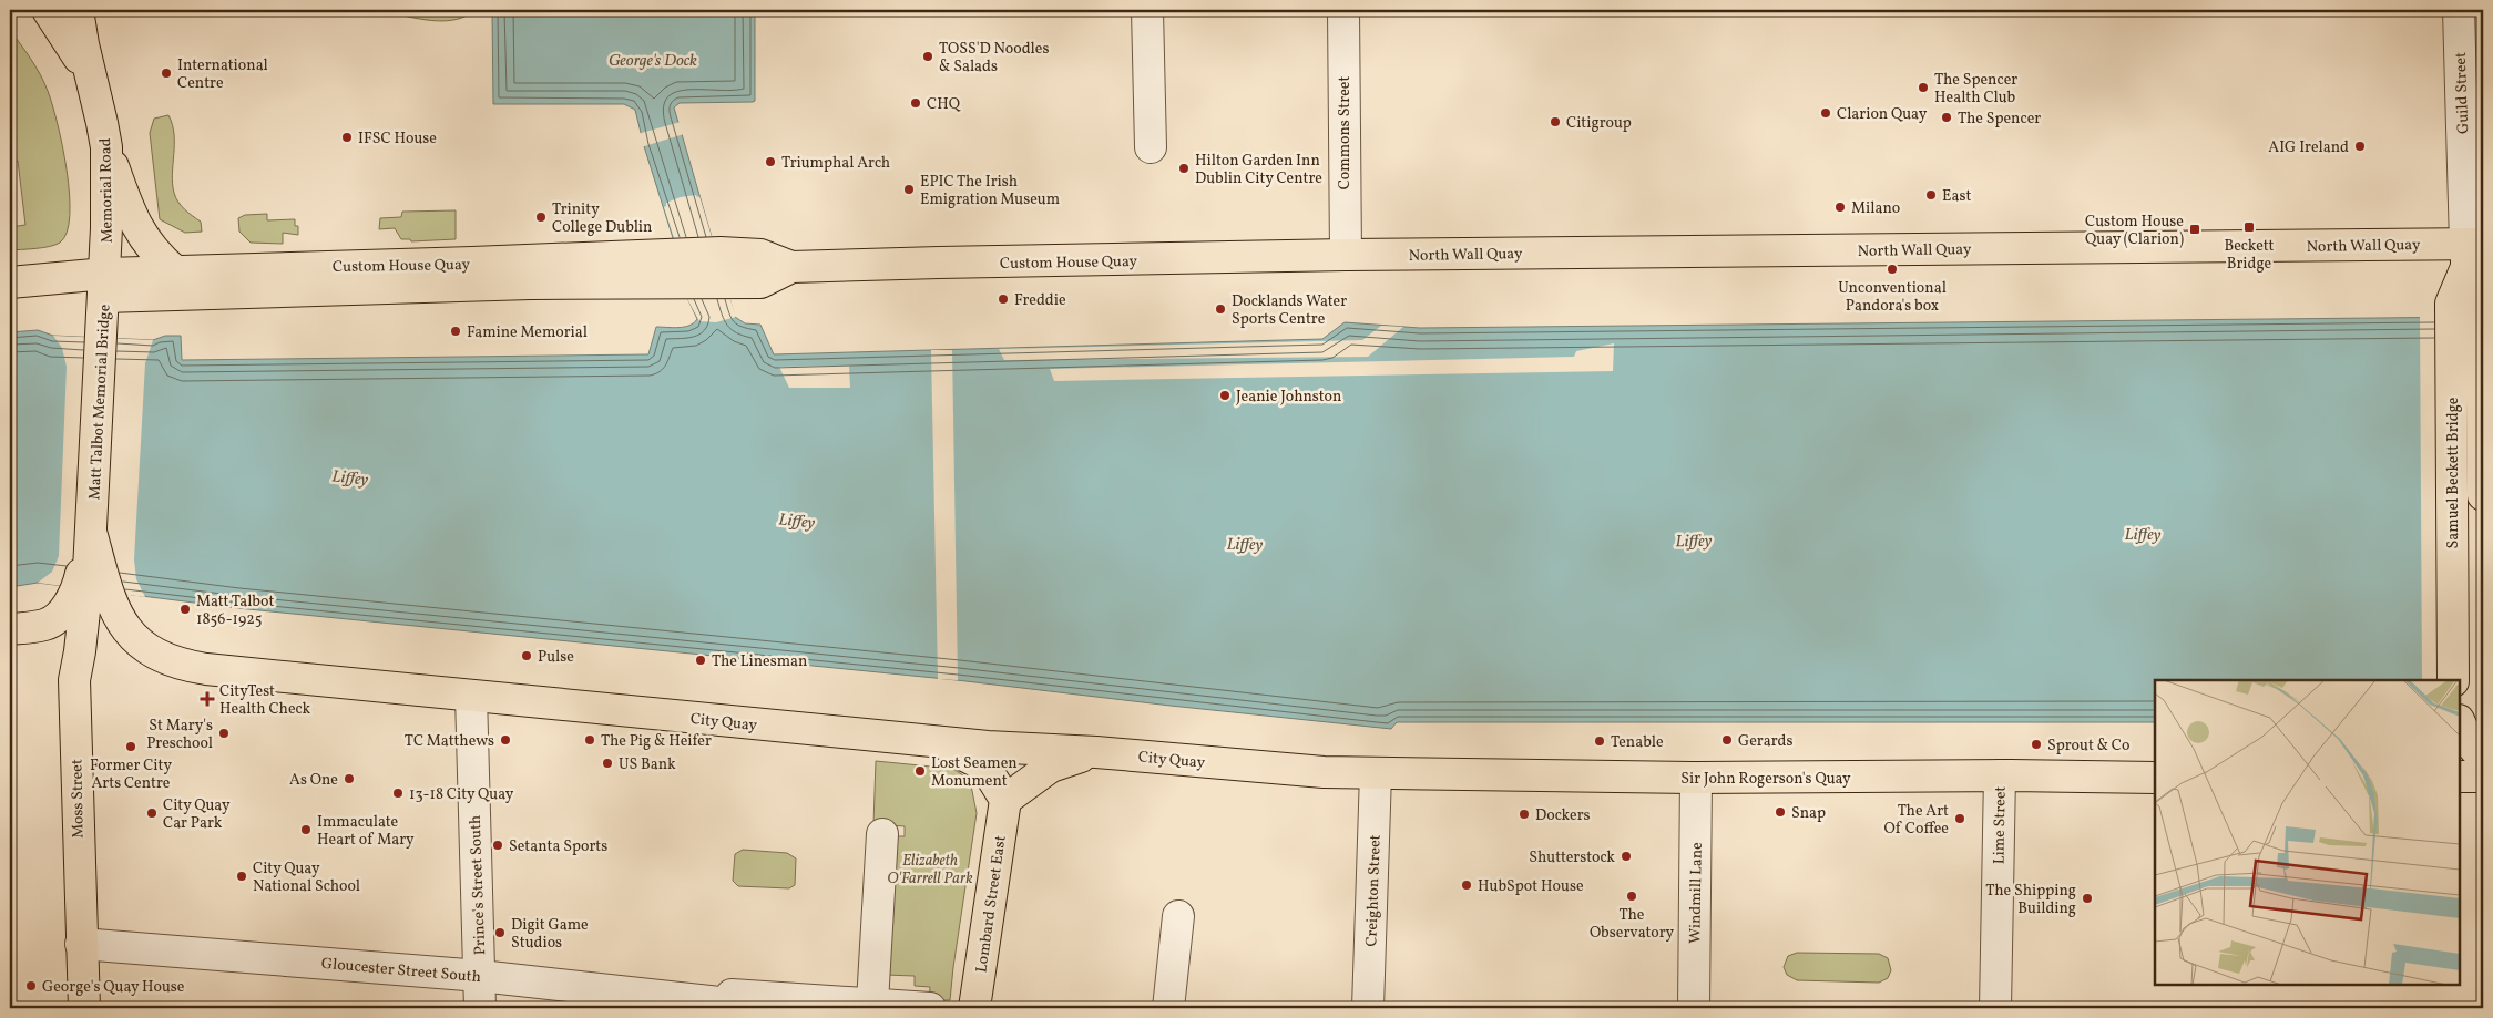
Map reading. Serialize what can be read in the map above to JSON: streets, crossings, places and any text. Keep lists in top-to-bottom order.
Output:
{
  "streets": {
    "main road": [
      "Memorial Road",
      "North Wall Quay",
      "Custom House Quay",
      "Matt Talbot Memorial Bridge",
      "Samuel Beckett Bridge",
      "City Quay",
      "Sir John Rogerson's Quay",
      "Moss Street",
      "Lombard Street East"
    ],
    "street": [
      "Guild Street",
      "Commons Street",
      "Lime Street",
      "Prince's Street South",
      "Creighton Street",
      "Windmill Lane",
      "Gloucester Street South"
    ]
  },
  "crossings": [
    ["Guild Street", "North Wall Quay"],
    ["Guild Street", "Samuel Beckett Bridge"],
    ["Commons Street", "North Wall Quay"],
    ["Commons Street", "Custom House Quay"],
    ["Memorial Road", "Custom House Quay"],
    ["Memorial Road", "Matt Talbot Memorial Bridge"],
    ["North Wall Quay", "Custom House Quay"],
    ["North Wall Quay", "Samuel Beckett Bridge"],
    ["Custom House Quay", "Matt Talbot Memorial Bridge"],
    ["Matt Talbot Memorial Bridge", "City Quay"],
    ["Matt Talbot Memorial Bridge", "Moss Street"],
    ["City Quay", "Sir John Rogerson's Quay"],
    ["City Quay", "Moss Street"],
    ["City Quay", "Prince's Street South"],
    ["City Quay", "Creighton Street"],
    ["Sir John Rogerson's Quay", "Lime Street"],
    ["Sir John Rogerson's Quay", "Creighton Street"],
    ["Sir John Rogerson's Quay", "Windmill Lane"],
    ["Moss Street", "Gloucester Street South"],
    ["Prince's Street South", "Gloucester Street South"]
  ],
  "water": ["George's Dock", "Liffey"],
  "parks": ["Elizabeth O'Farrell Park"],
  "places": {
    "other": [
      "TOSS'D Noodles & Salads",
      "International Centre",
      "The Spencer Health Club",
      "CHQ",
      "Clarion Quay",
      "The Spencer",
      "Citigroup",
      "IFSC House",
      "AIG Ireland",
      "Triumphal Arch",
      "Hilton Garden Inn Dublin City Centre",
      "EPIC The Irish Emigration Museum",
      "East",
      "Milano",
      "Trinity College Dublin",
      "Unconventional Pandora's box",
      "Freddie",
      "Docklands Water Sports Centre",
      "Famine Memorial",
      "Jeanie Johnston",
      "Matt Talbot 1856-1925",
      "Pulse",
      "The Linesman",
      "St Mary's Preschool",
      "TC Matthews",
      "The Pig & Heifer",
      "Gerards",
      "Tenable",
      "Sprout & Co",
      "Former City Arts Centre",
      "US Bank",
      "Lost Seamen Monument",
      "As One",
      "13-18 City Quay",
      "Snap",
      "City Quay Car Park",
      "Dockers",
      "The Art Of Coffee",
      "Immaculate Heart of Mary",
      "Setanta Sports",
      "Shutterstock",
      "City Quay National School",
      "HubSpot House",
      "The Observatory",
      "The Shipping Building",
      "Digit Game Studios",
      "George's Quay House"
    ],
    "transit": ["Beckett Bridge", "Custom House Quay (Clarion)"],
    "health": ["CityTest Health Check"]
  }
}
